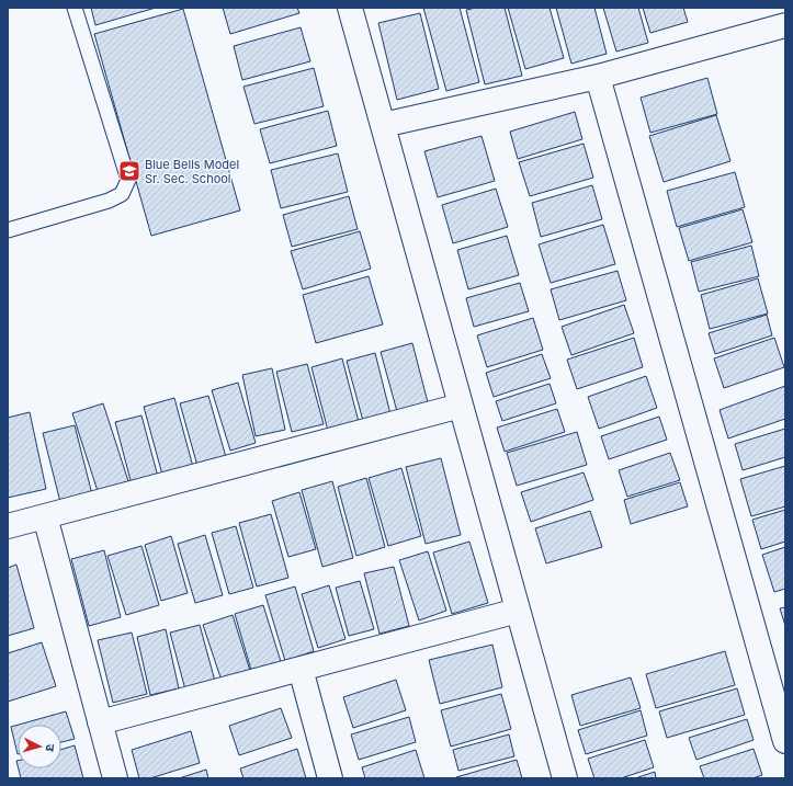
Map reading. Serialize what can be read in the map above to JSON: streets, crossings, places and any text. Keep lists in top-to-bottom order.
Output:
{
  "places": {
    "school or university": ["Blue Bells Model Sr. Sec. School"]
  },
  "north": "right"
}
